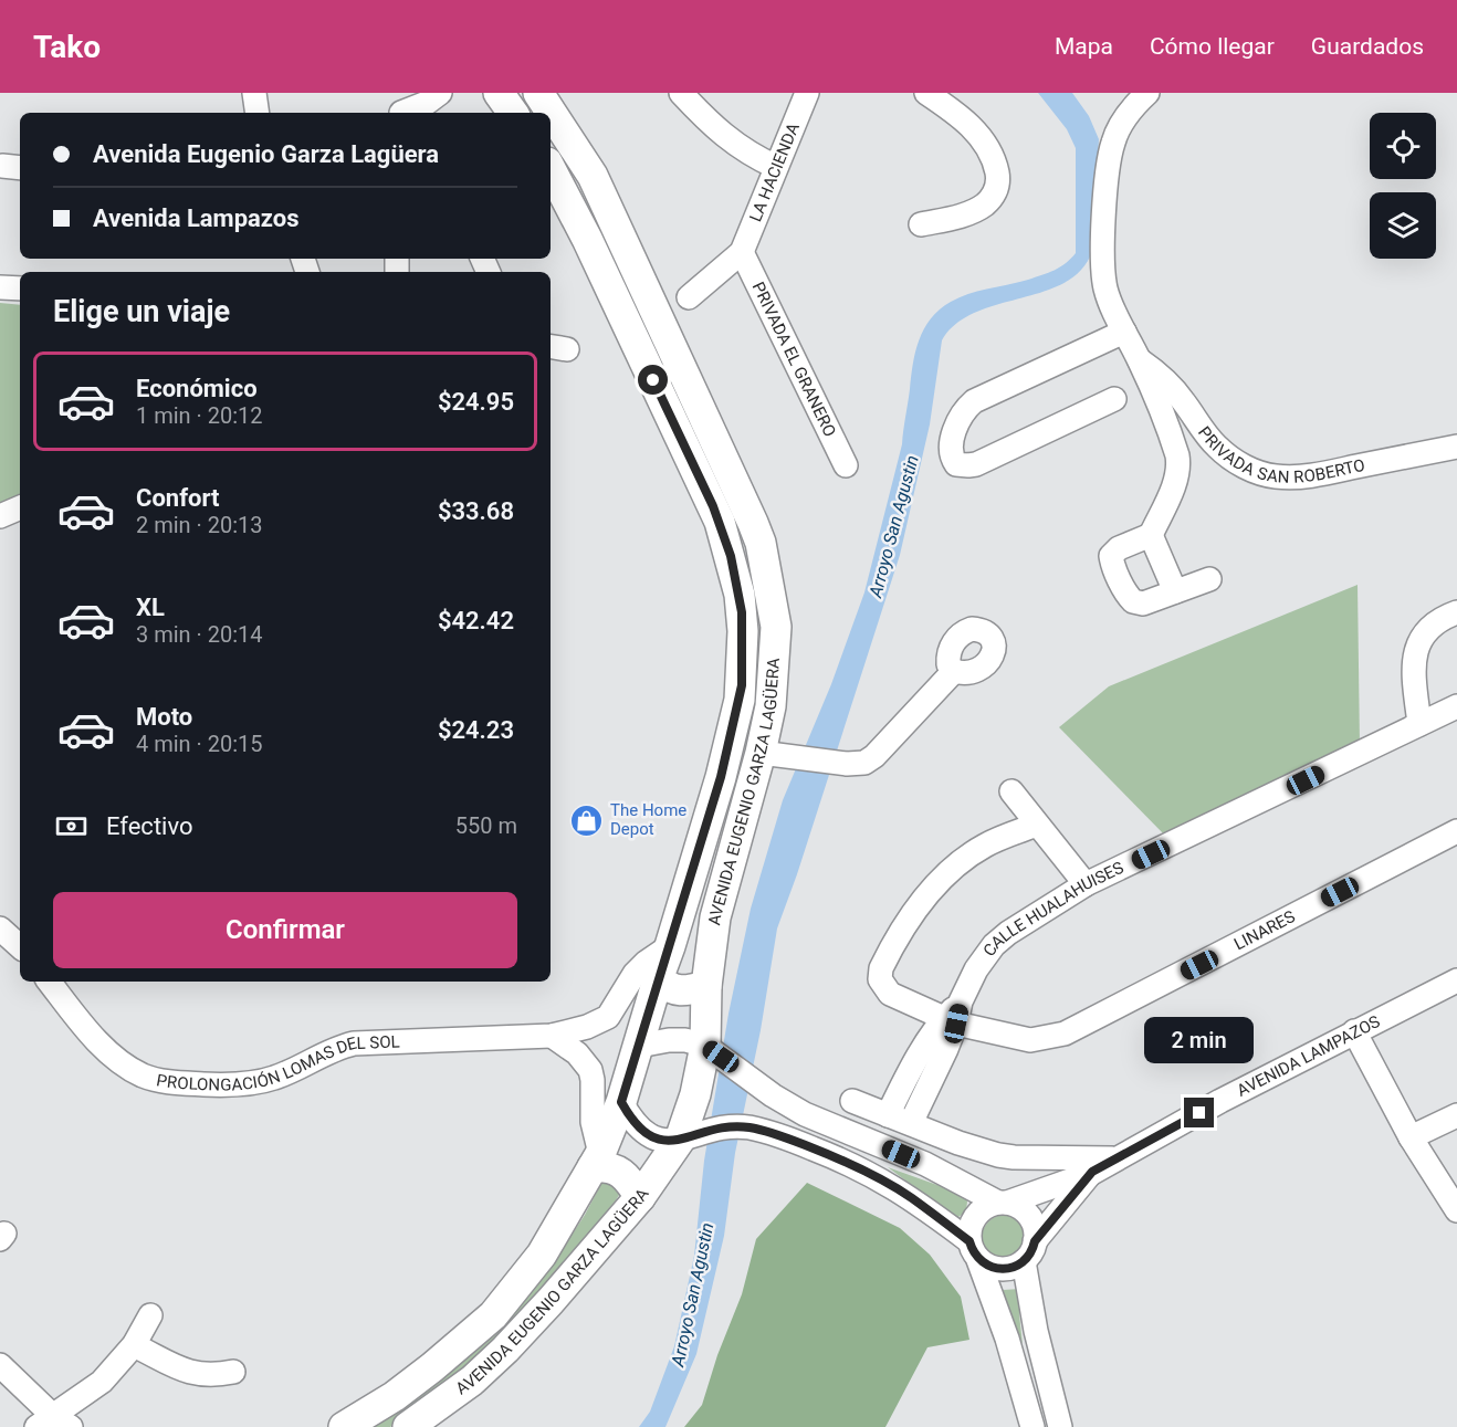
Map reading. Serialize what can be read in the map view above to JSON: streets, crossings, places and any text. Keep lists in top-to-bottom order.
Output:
{
  "streets": {
    "main road": ["AVENIDA EUGENIO GARZA LAGÜERA"],
    "street": [
      "LA HACIENDA",
      "PRIVADA EL GRANERO",
      "PRIVADA SAN ROBERTO",
      "CALLE HUALAHUISES",
      "LINARES",
      "AVENIDA LAMPAZOS",
      "PROLONGACIÓN LOMAS DEL SOL"
    ]
  },
  "crossings": [
    ["LA HACIENDA", "PRIVADA EL GRANERO"],
    ["AVENIDA EUGENIO GARZA LAGÜERA", "PROLONGACIÓN LOMAS DEL SOL"],
    ["CALLE HUALAHUISES", "LINARES"]
  ],
  "water": ["Arroyo San Agustin"],
  "places": {
    "shop": ["The Home Depot"]
  },
  "page": {
    "header": "Tako",
    "nav": ["Mapa", "Cómo llegar", "Guardados"],
    "banner": ["Avenida Eugenio Garza Lagüera", "Avenida Lampazos"],
    "heading": "Elige un viaje",
    "list": [
      {
        "name": "Económico",
        "note": "1 min · 20:12",
        "value": "$24.95"
      },
      {
        "name": "Confort",
        "note": "2 min · 20:13",
        "value": "$33.68"
      },
      {
        "name": "XL",
        "note": "3 min · 20:14",
        "value": "$42.42"
      },
      {
        "name": "Moto",
        "note": "4 min · 20:15",
        "value": "$24.23"
      }
    ],
    "pay": ["Efectivo", "550 m"],
    "buttons": "Confirmar",
    "bubble": "2 min"
  }
}
